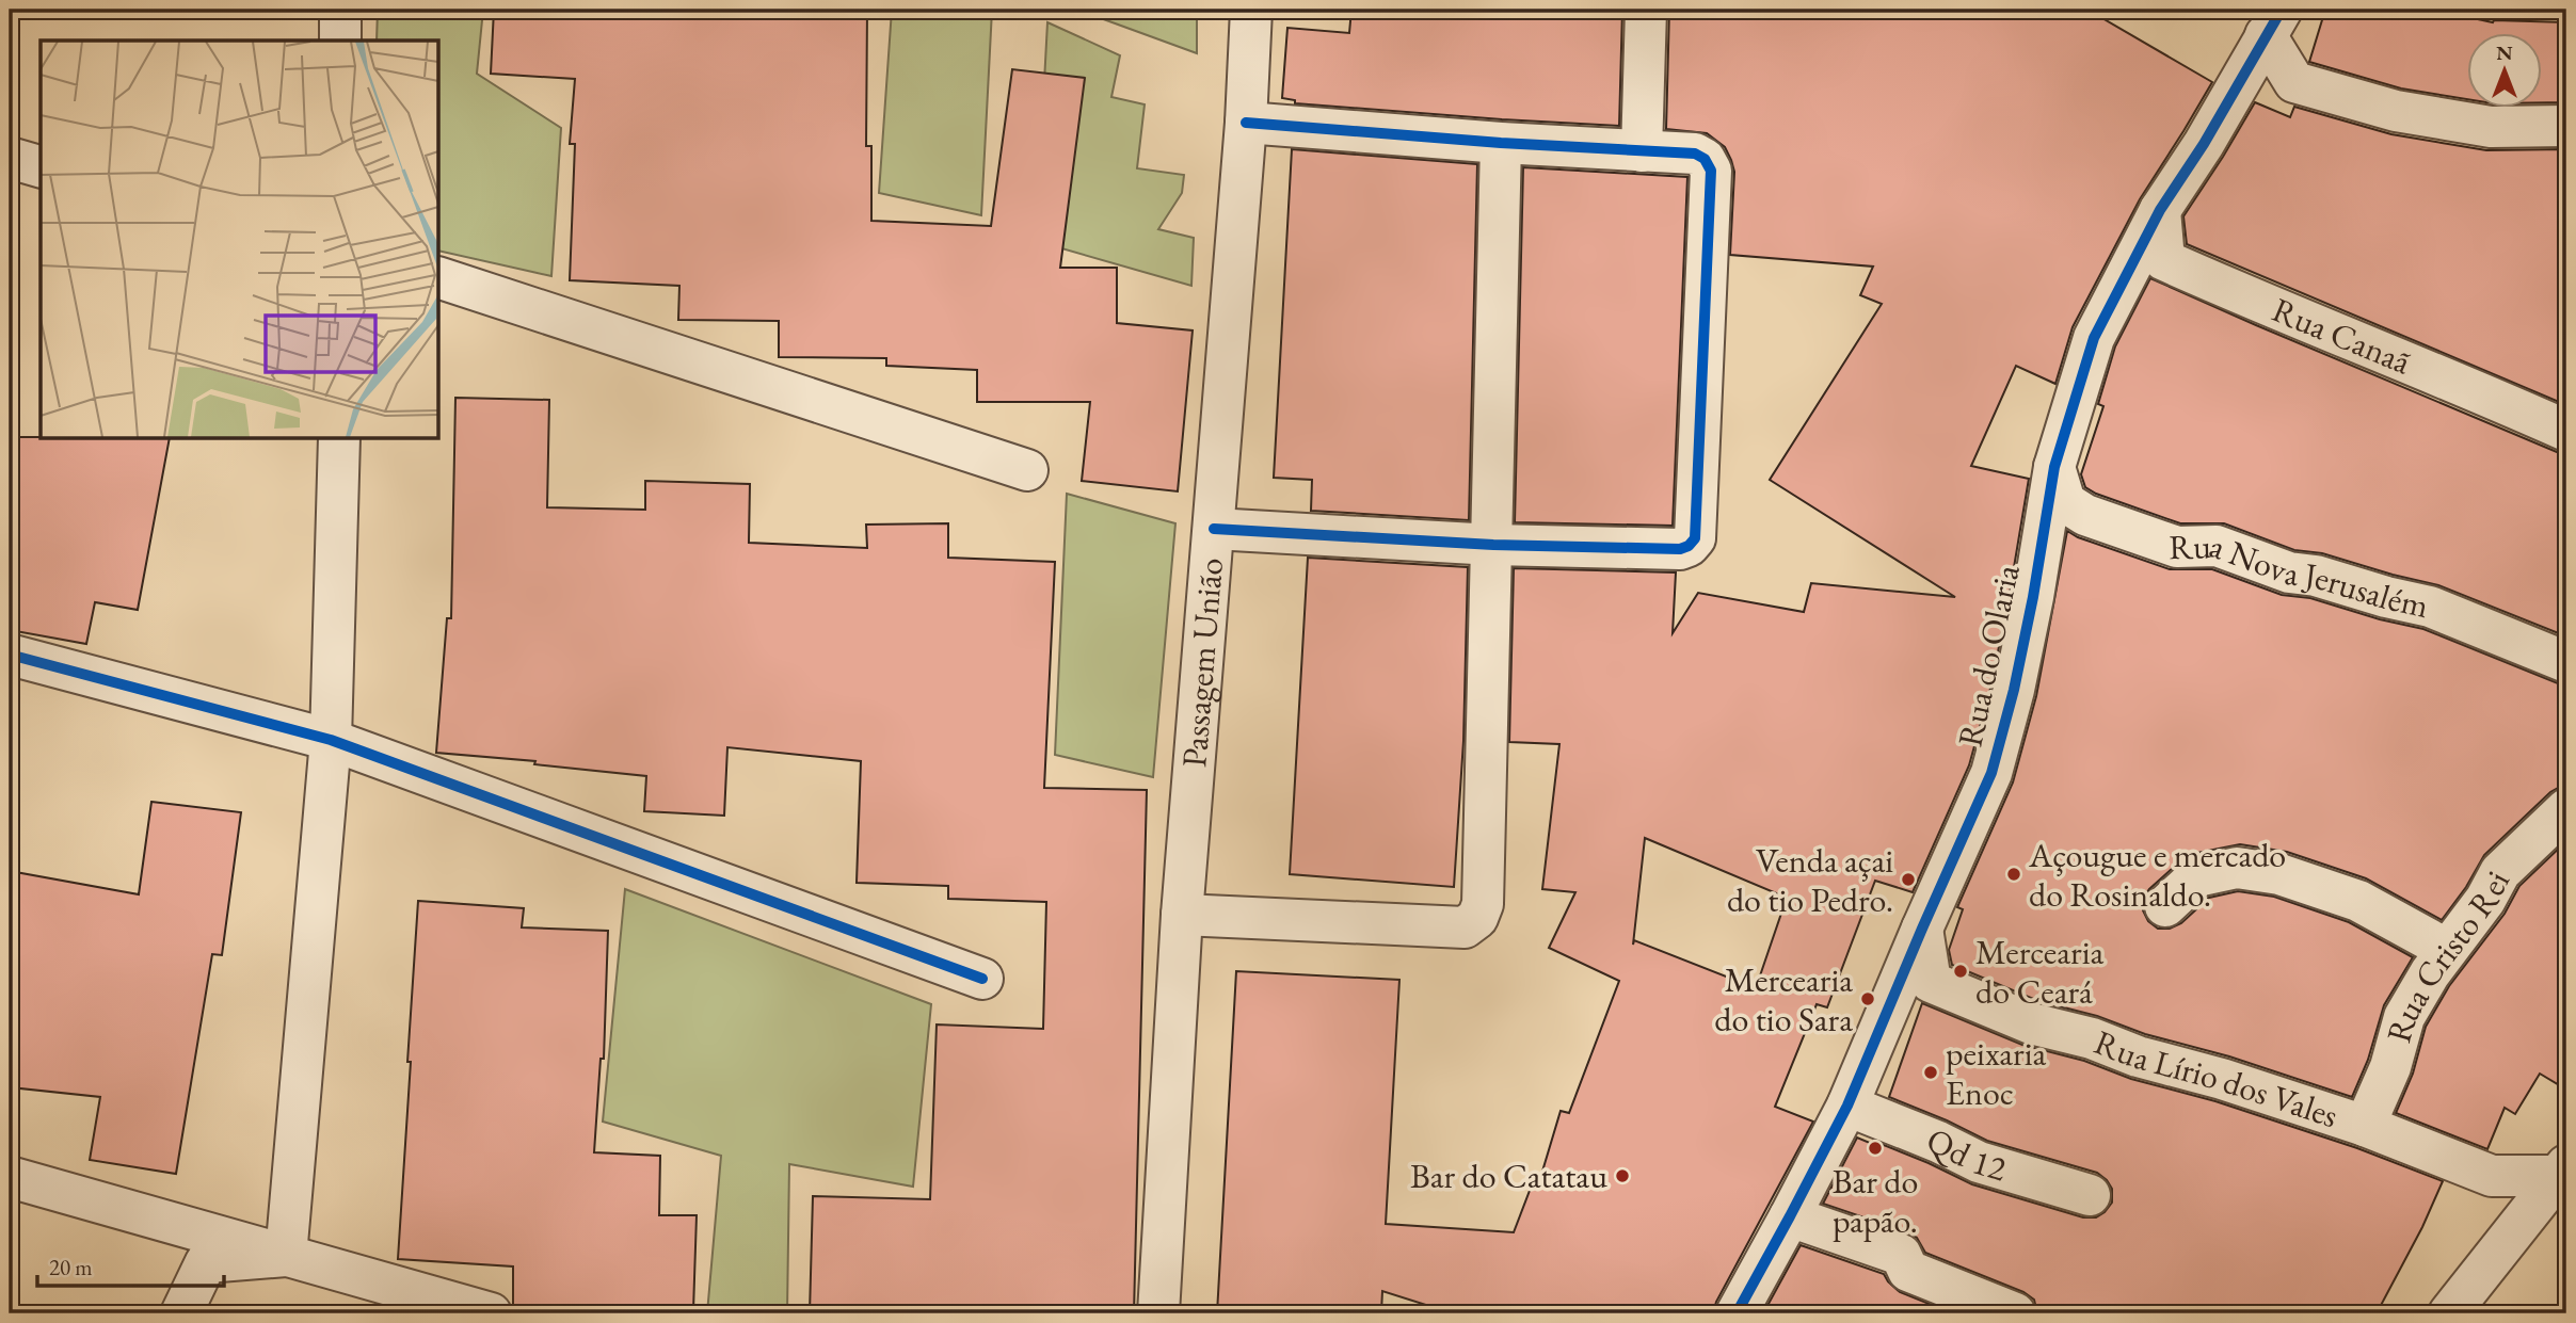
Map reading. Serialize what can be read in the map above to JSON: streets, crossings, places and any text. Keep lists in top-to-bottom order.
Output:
{
  "streets": {
    "street": [
      "Rua Canaã",
      "Rua Nova Jerusalém",
      "Rua do Olaria",
      "Passagem União",
      "Rua Cristo Rei",
      "Rua Lírio dos Vales",
      "Qd 12"
    ]
  },
  "crossings": [
    ["Rua Canaã", "Rua do Olaria"],
    ["Rua Nova Jerusalém", "Rua do Olaria"],
    ["Rua do Olaria", "Rua Lírio dos Vales"],
    ["Rua do Olaria", "Qd 12"],
    ["Rua Cristo Rei", "Rua Lírio dos Vales"]
  ],
  "places": [
    "Açougue e mercado do Rosinaldo.",
    "Venda açai do tio Pedro.",
    "Mercearia do Ceará",
    "Mercearia do tio Sara",
    "peixaria Enoc",
    "Bar do papão.",
    "Bar do Catatau"
  ],
  "scale_bar": "20 m",
  "north": "top"
}
